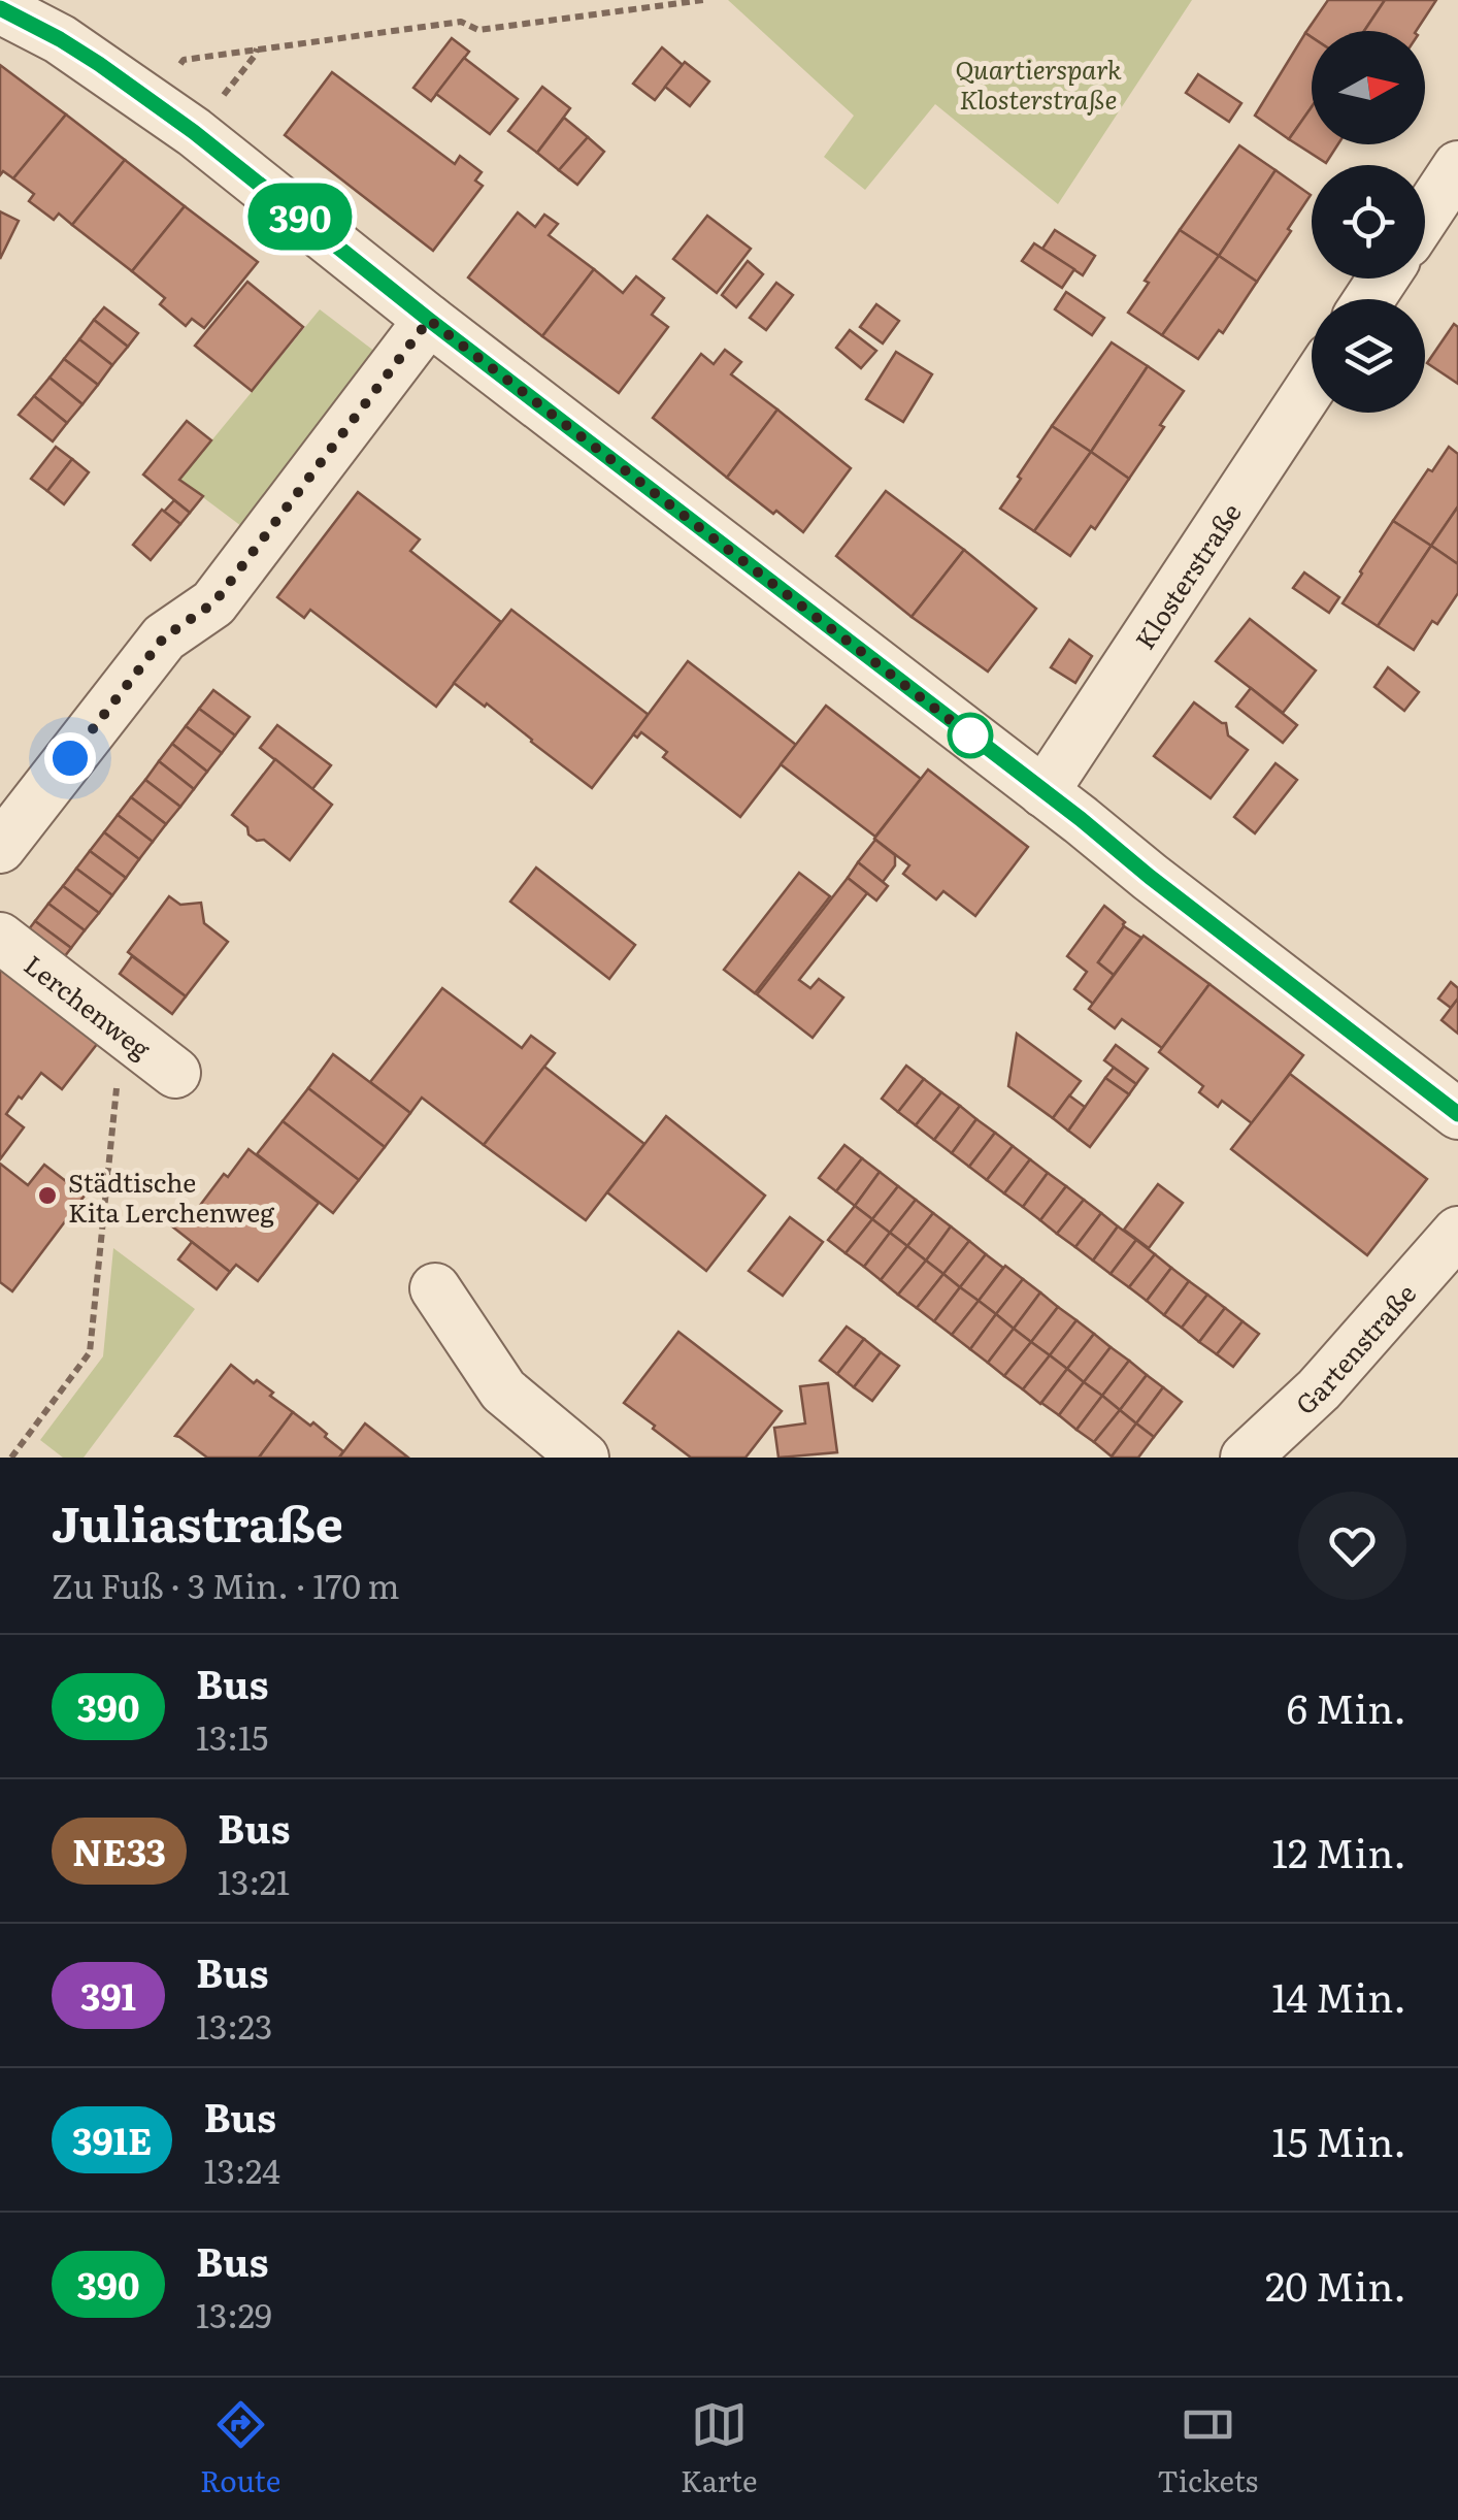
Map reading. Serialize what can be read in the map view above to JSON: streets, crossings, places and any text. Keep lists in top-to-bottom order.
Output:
{
  "streets": {
    "street": ["Klosterstraße", "Lerchenweg", "Gartenstraße"]
  },
  "parks": ["Quartierspark Klosterstraße"],
  "places": ["Städtische Kita Lerchenweg"],
  "lines": ["bus line 390"],
  "north": "right",
  "page": {
    "on_map": "390",
    "heading": ["Juliastraße", "Zu Fuß · 3 Min. · 170 m"],
    "list": [
      {
        "mark": "390",
        "name": "Bus",
        "note": "13:15",
        "value": "6 Min."
      },
      {
        "mark": "NE33",
        "name": "Bus",
        "note": "13:21",
        "value": "12 Min."
      },
      {
        "mark": "391",
        "name": "Bus",
        "note": "13:23",
        "value": "14 Min."
      },
      {
        "mark": "391E",
        "name": "Bus",
        "note": "13:24",
        "value": "15 Min."
      },
      {
        "mark": "390",
        "name": "Bus",
        "note": "13:29",
        "value": "20 Min."
      }
    ],
    "tabs": ["Route", "Karte", "Tickets"]
  }
}
